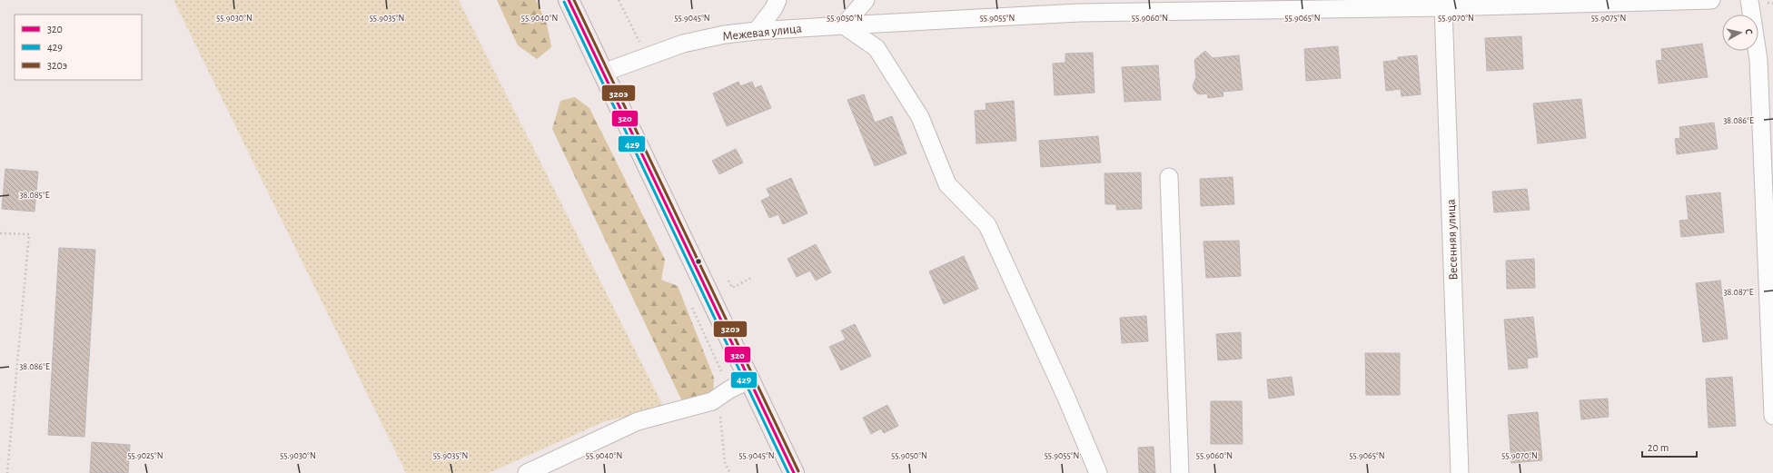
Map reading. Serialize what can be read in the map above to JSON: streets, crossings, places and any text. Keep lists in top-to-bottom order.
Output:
{
  "streets": {
    "street": ["Межевая улица", "Весенняя улица"]
  },
  "crossings": [
    ["Межевая улица", "Весенняя улица"]
  ],
  "lines": ["transit line 320", "transit line 320э", "transit line 429"],
  "legend": ["320", "429", "320э"],
  "scale_bar": "20 m",
  "north": "right",
  "coordinates": [
    "55.9030°N",
    "55.9035°N",
    "55.9040°N",
    "55.9045°N",
    "55.9050°N",
    "55.9055°N",
    "55.9060°N",
    "55.9065°N",
    "55.9070°N",
    "55.9075°N",
    "38.086°E",
    "38.085°E",
    "38.087°E",
    "55.9025°N"
  ]
}
